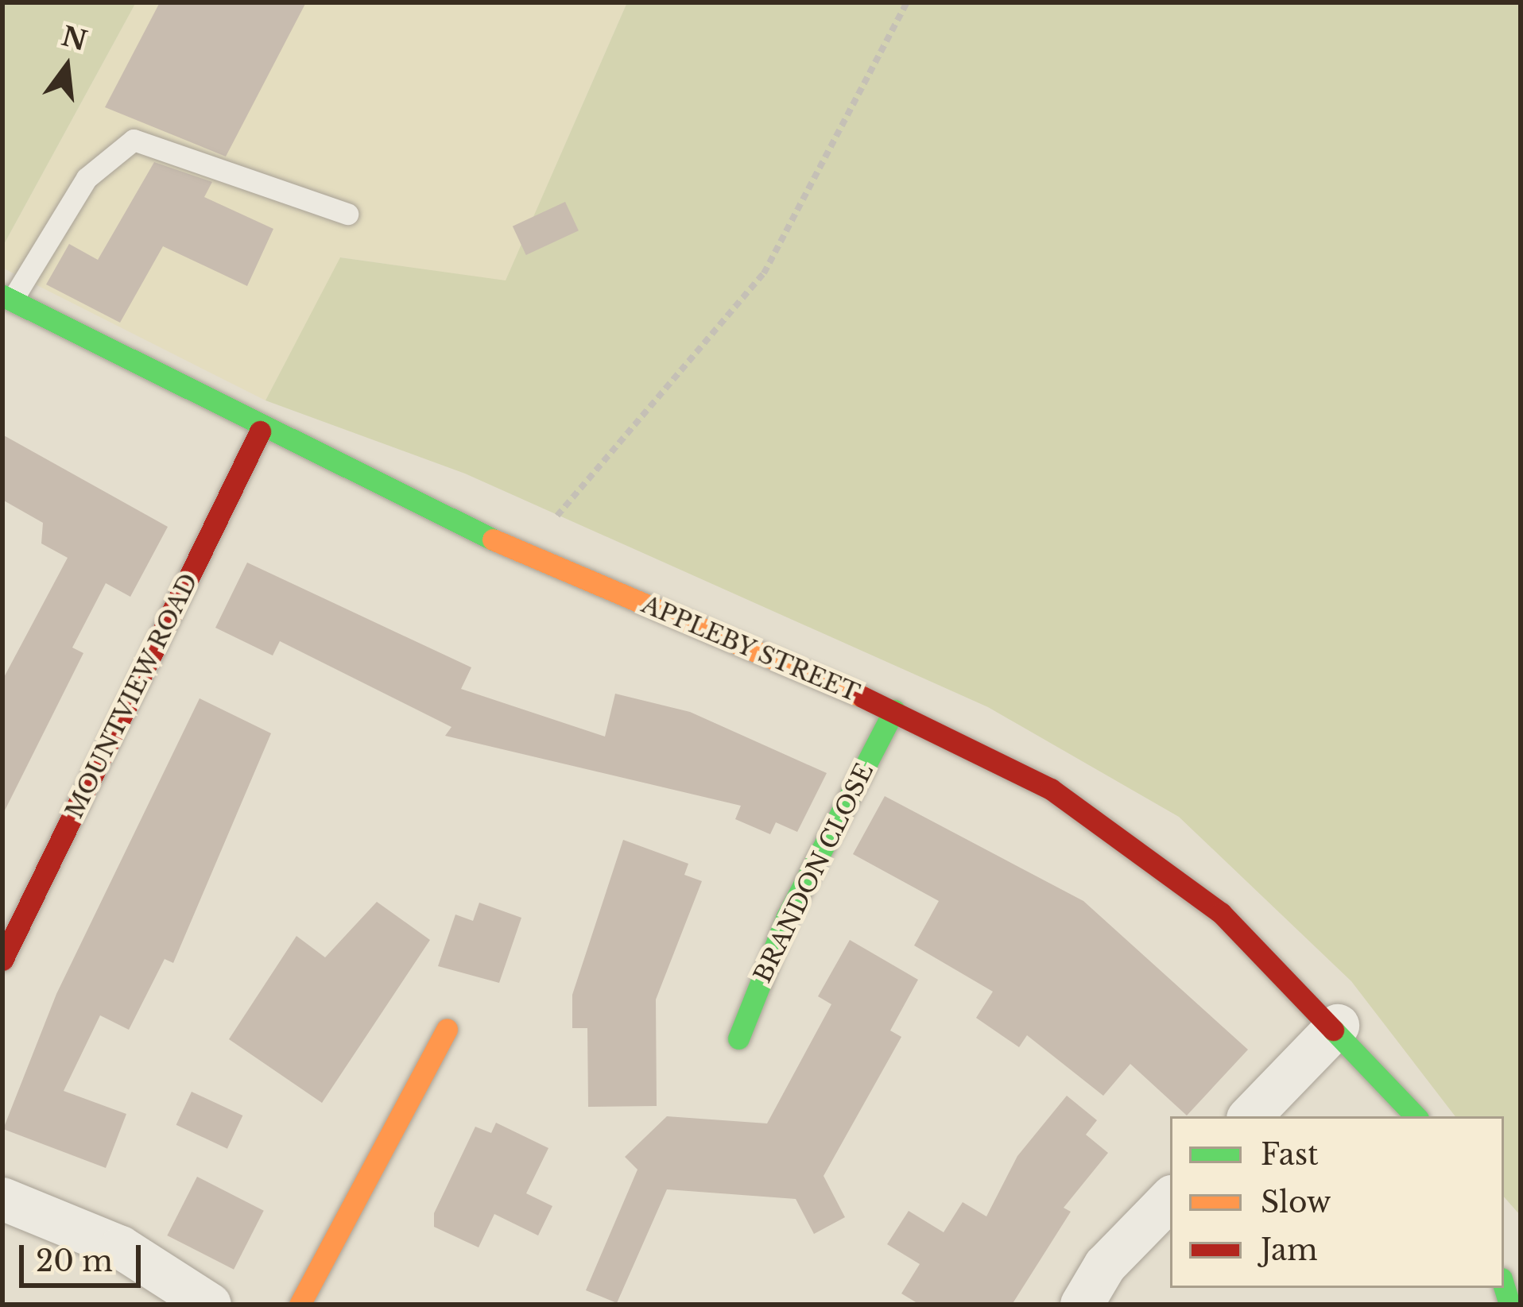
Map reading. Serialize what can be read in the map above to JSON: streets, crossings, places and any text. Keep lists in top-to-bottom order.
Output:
{
  "streets": {
    "street": ["APPLEBY STREET", "MOUNTVIEW ROAD", "BRANDON CLOSE"]
  },
  "crossings": [
    ["APPLEBY STREET", "MOUNTVIEW ROAD"],
    ["APPLEBY STREET", "BRANDON CLOSE"]
  ],
  "legend": ["Fast", "Slow", "Jam"],
  "scale_bar": "20 m",
  "north": "top"
}
